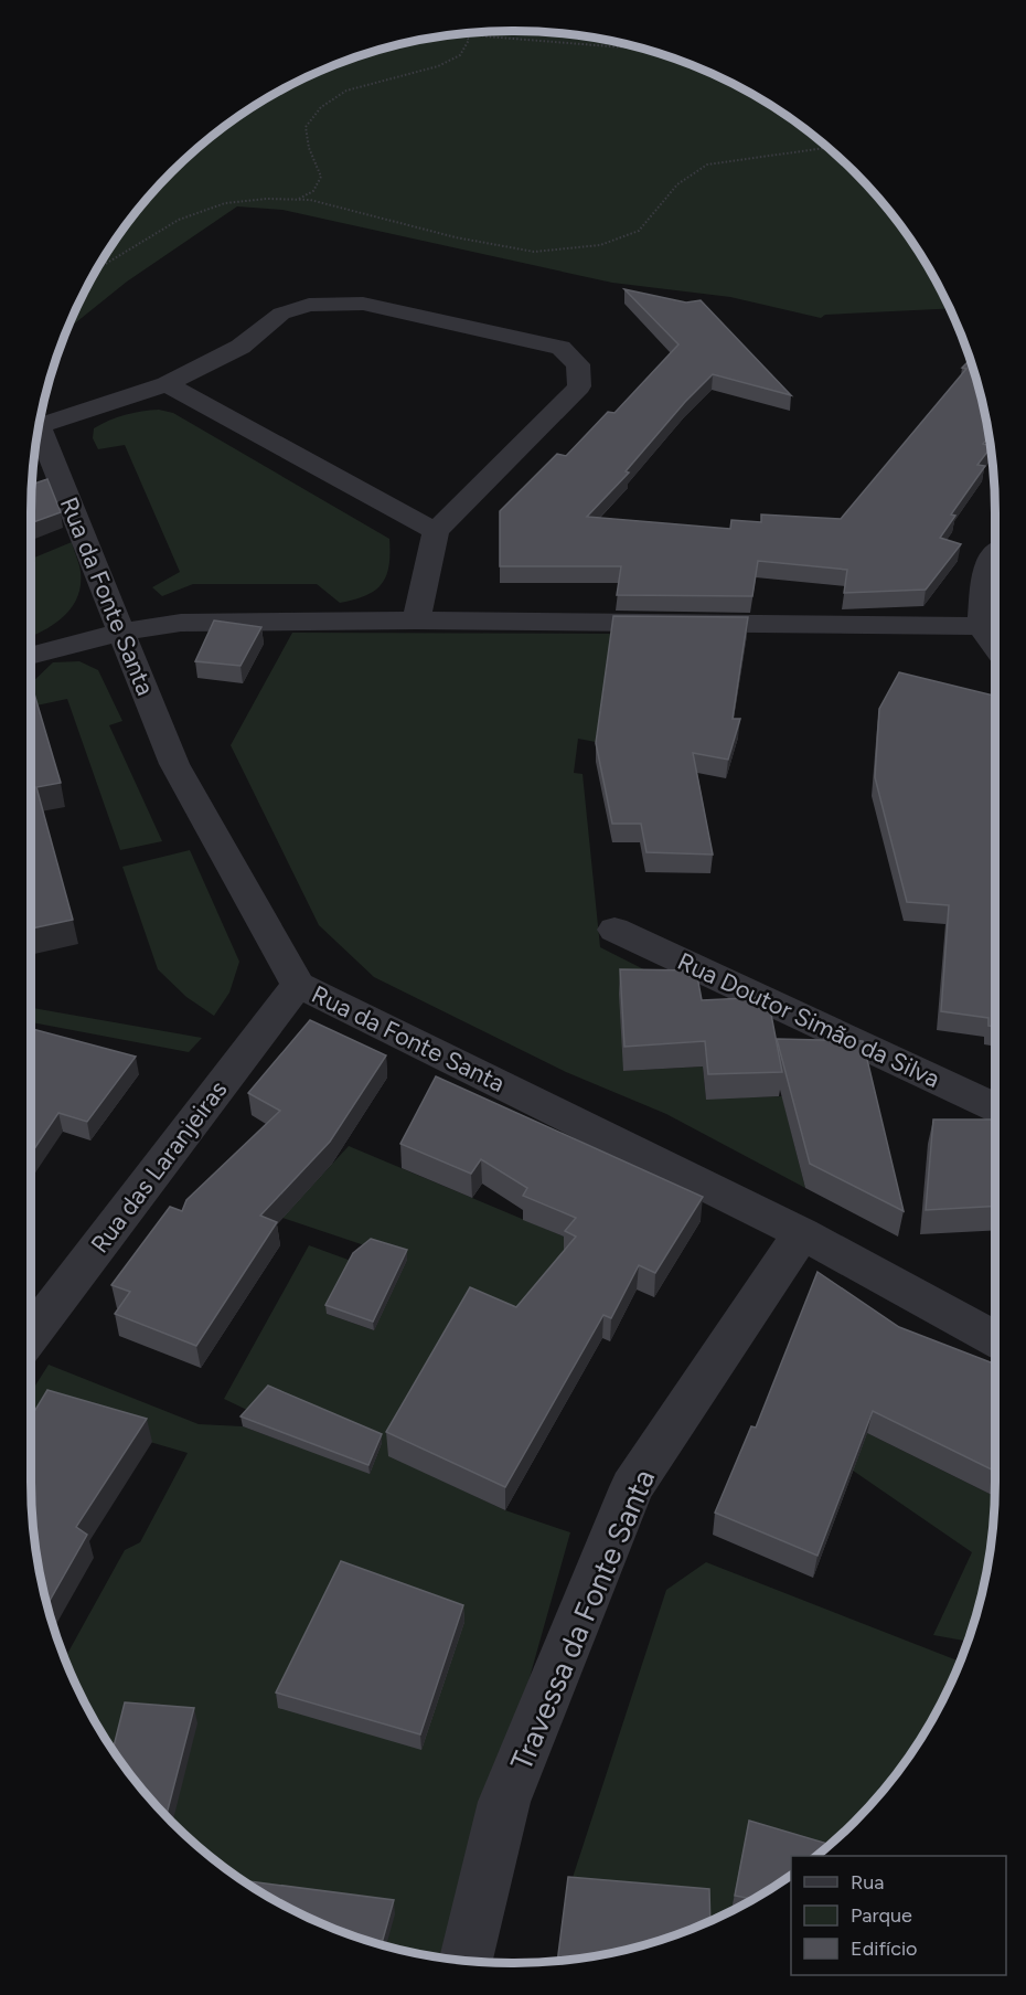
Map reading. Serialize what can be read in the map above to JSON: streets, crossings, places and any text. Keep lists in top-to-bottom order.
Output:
{
  "streets": {
    "street": [
      "Rua da Fonte Santa",
      "Rua Doutor Simão da Silva",
      "Rua das Laranjeiras",
      "Travessa da Fonte Santa"
    ]
  },
  "crossings": [
    ["Rua da Fonte Santa", "Rua das Laranjeiras"],
    ["Rua da Fonte Santa", "Travessa da Fonte Santa"]
  ],
  "legend": ["Rua", "Parque", "Edifício"]
}
